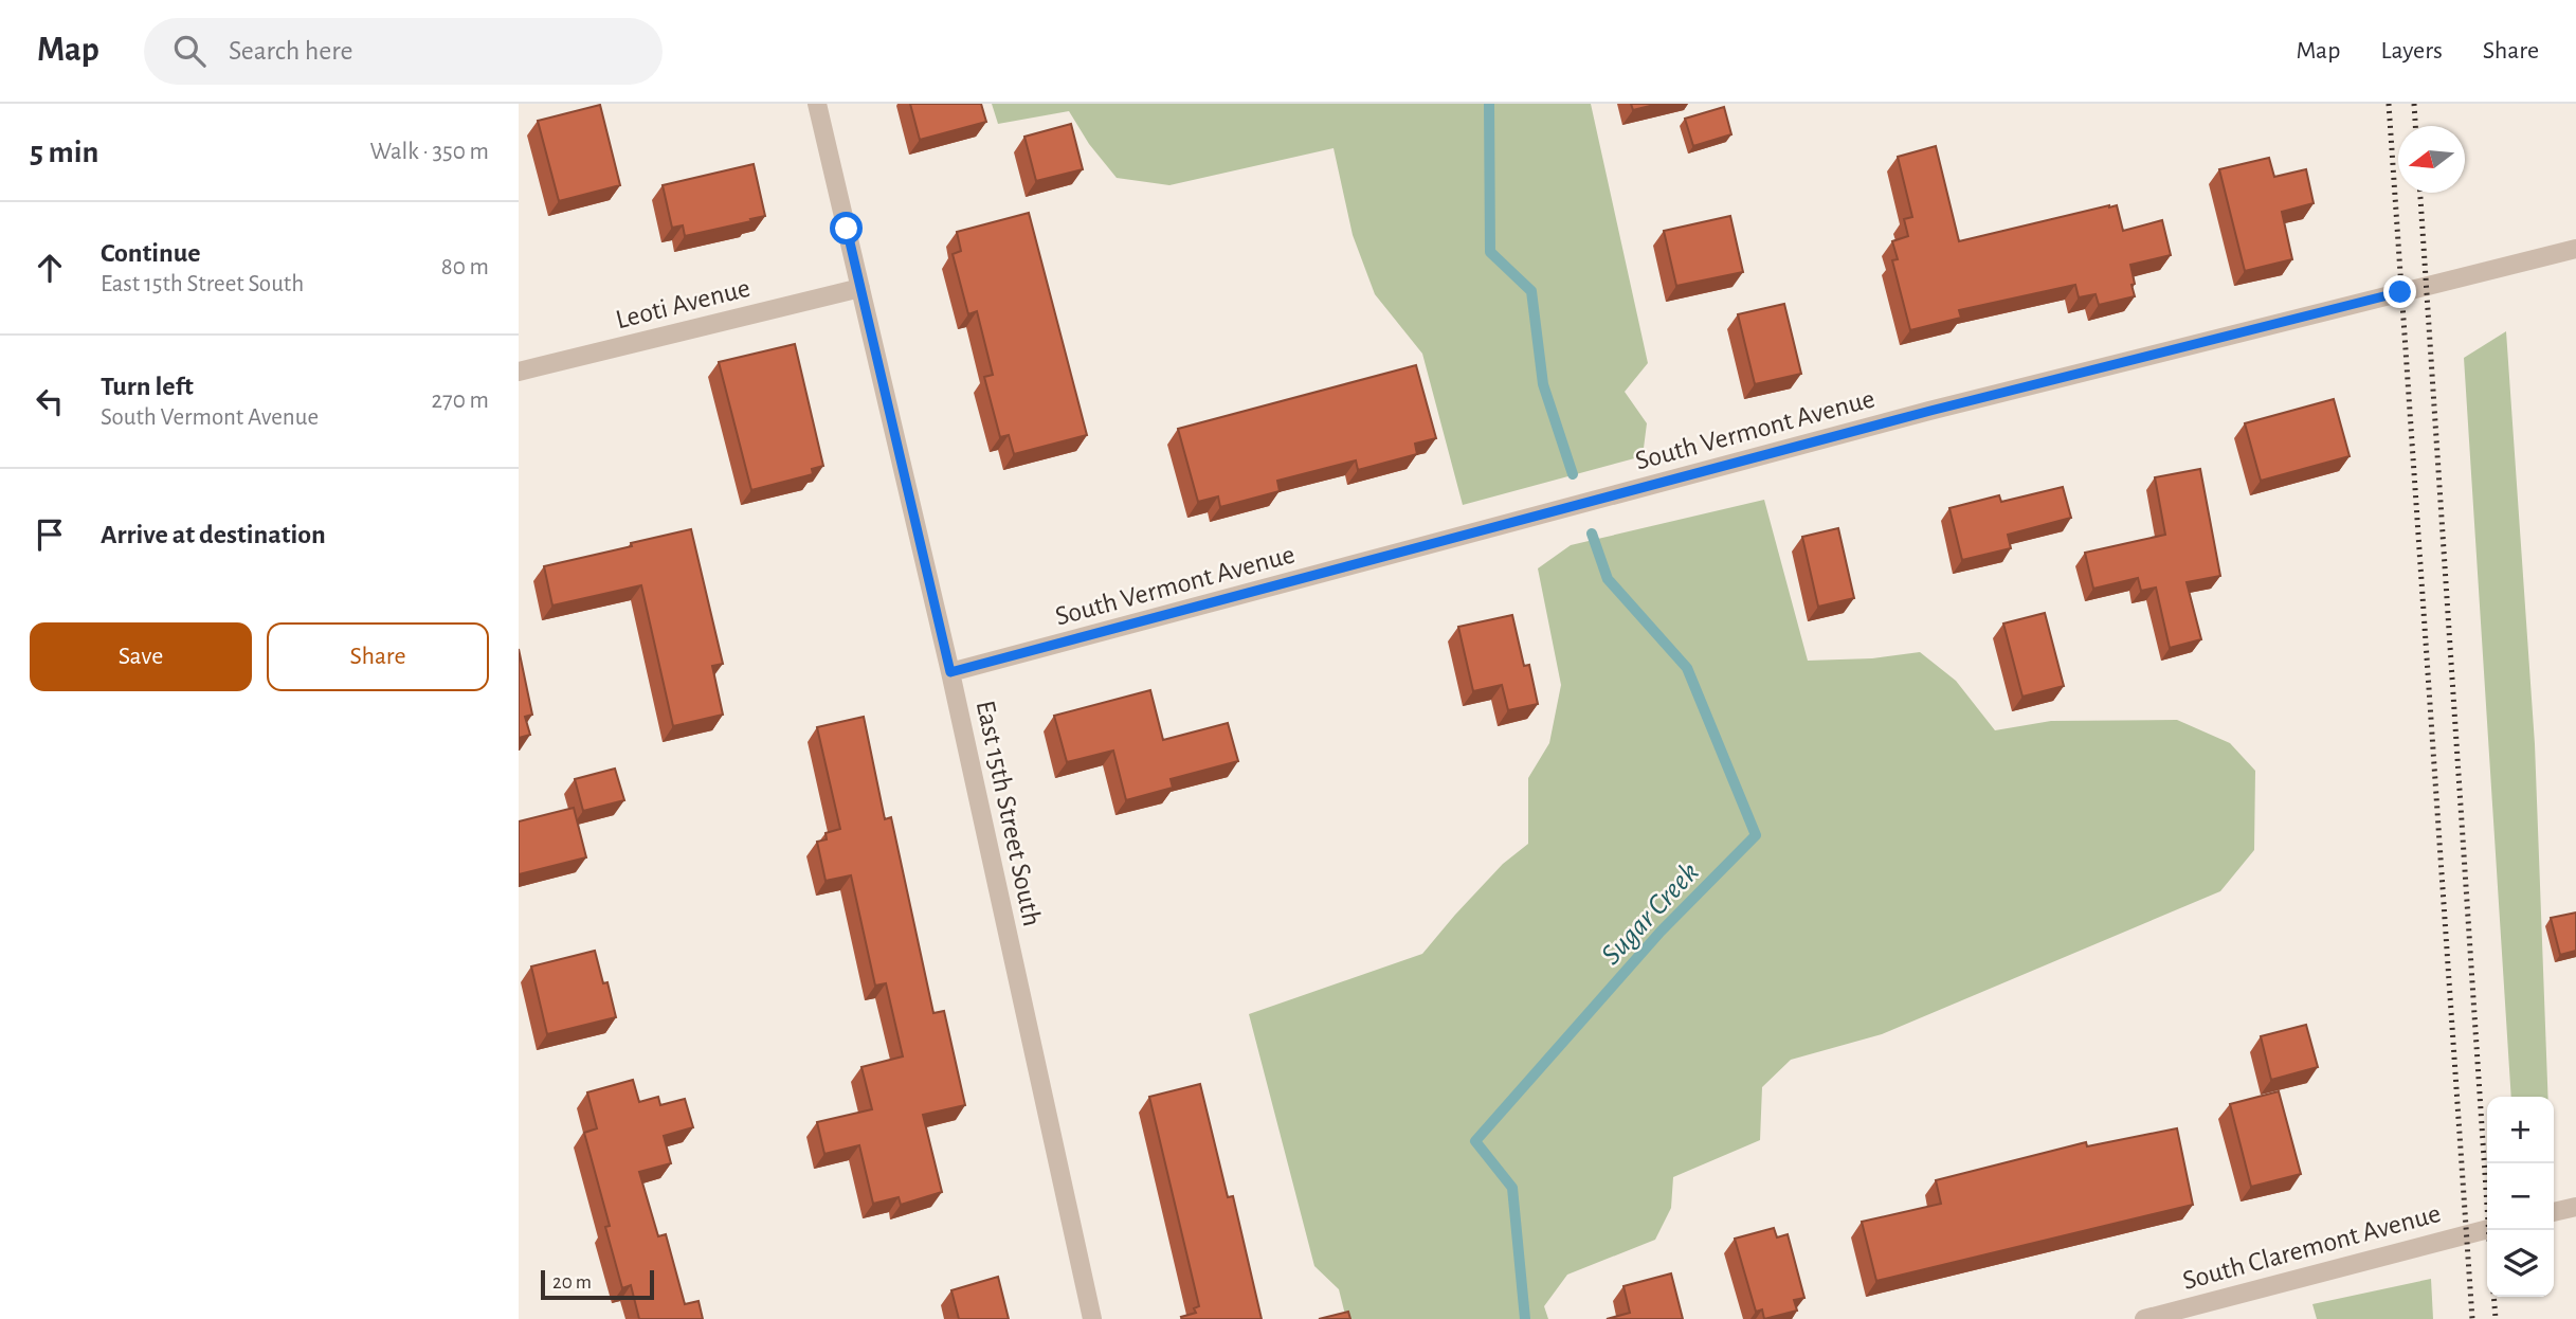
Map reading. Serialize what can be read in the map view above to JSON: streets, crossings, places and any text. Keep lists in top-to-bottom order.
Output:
{
  "streets": {
    "street": [
      "Leoti Avenue",
      "South Vermont Avenue",
      "East 15th Street South",
      "South Claremont Avenue"
    ]
  },
  "crossings": [
    ["Leoti Avenue", "East 15th Street South"],
    ["South Vermont Avenue", "East 15th Street South"]
  ],
  "water": ["Sugar Creek"],
  "scale_bar": "20 m",
  "north": "left",
  "page": {
    "header": "Map",
    "search": "Search here",
    "nav": ["Map", "Layers", "Share"],
    "heading": ["5 min", "Walk · 350 m"],
    "list": [
      ["Continue", "East 15th Street South", "80 m"],
      ["Turn left", "South Vermont Avenue", "270 m"],
      "Arrive at destination"
    ],
    "buttons": ["Save", "Share"],
    "map_buttons": ["+", "−"],
    "scale": "20 m"
  }
}
